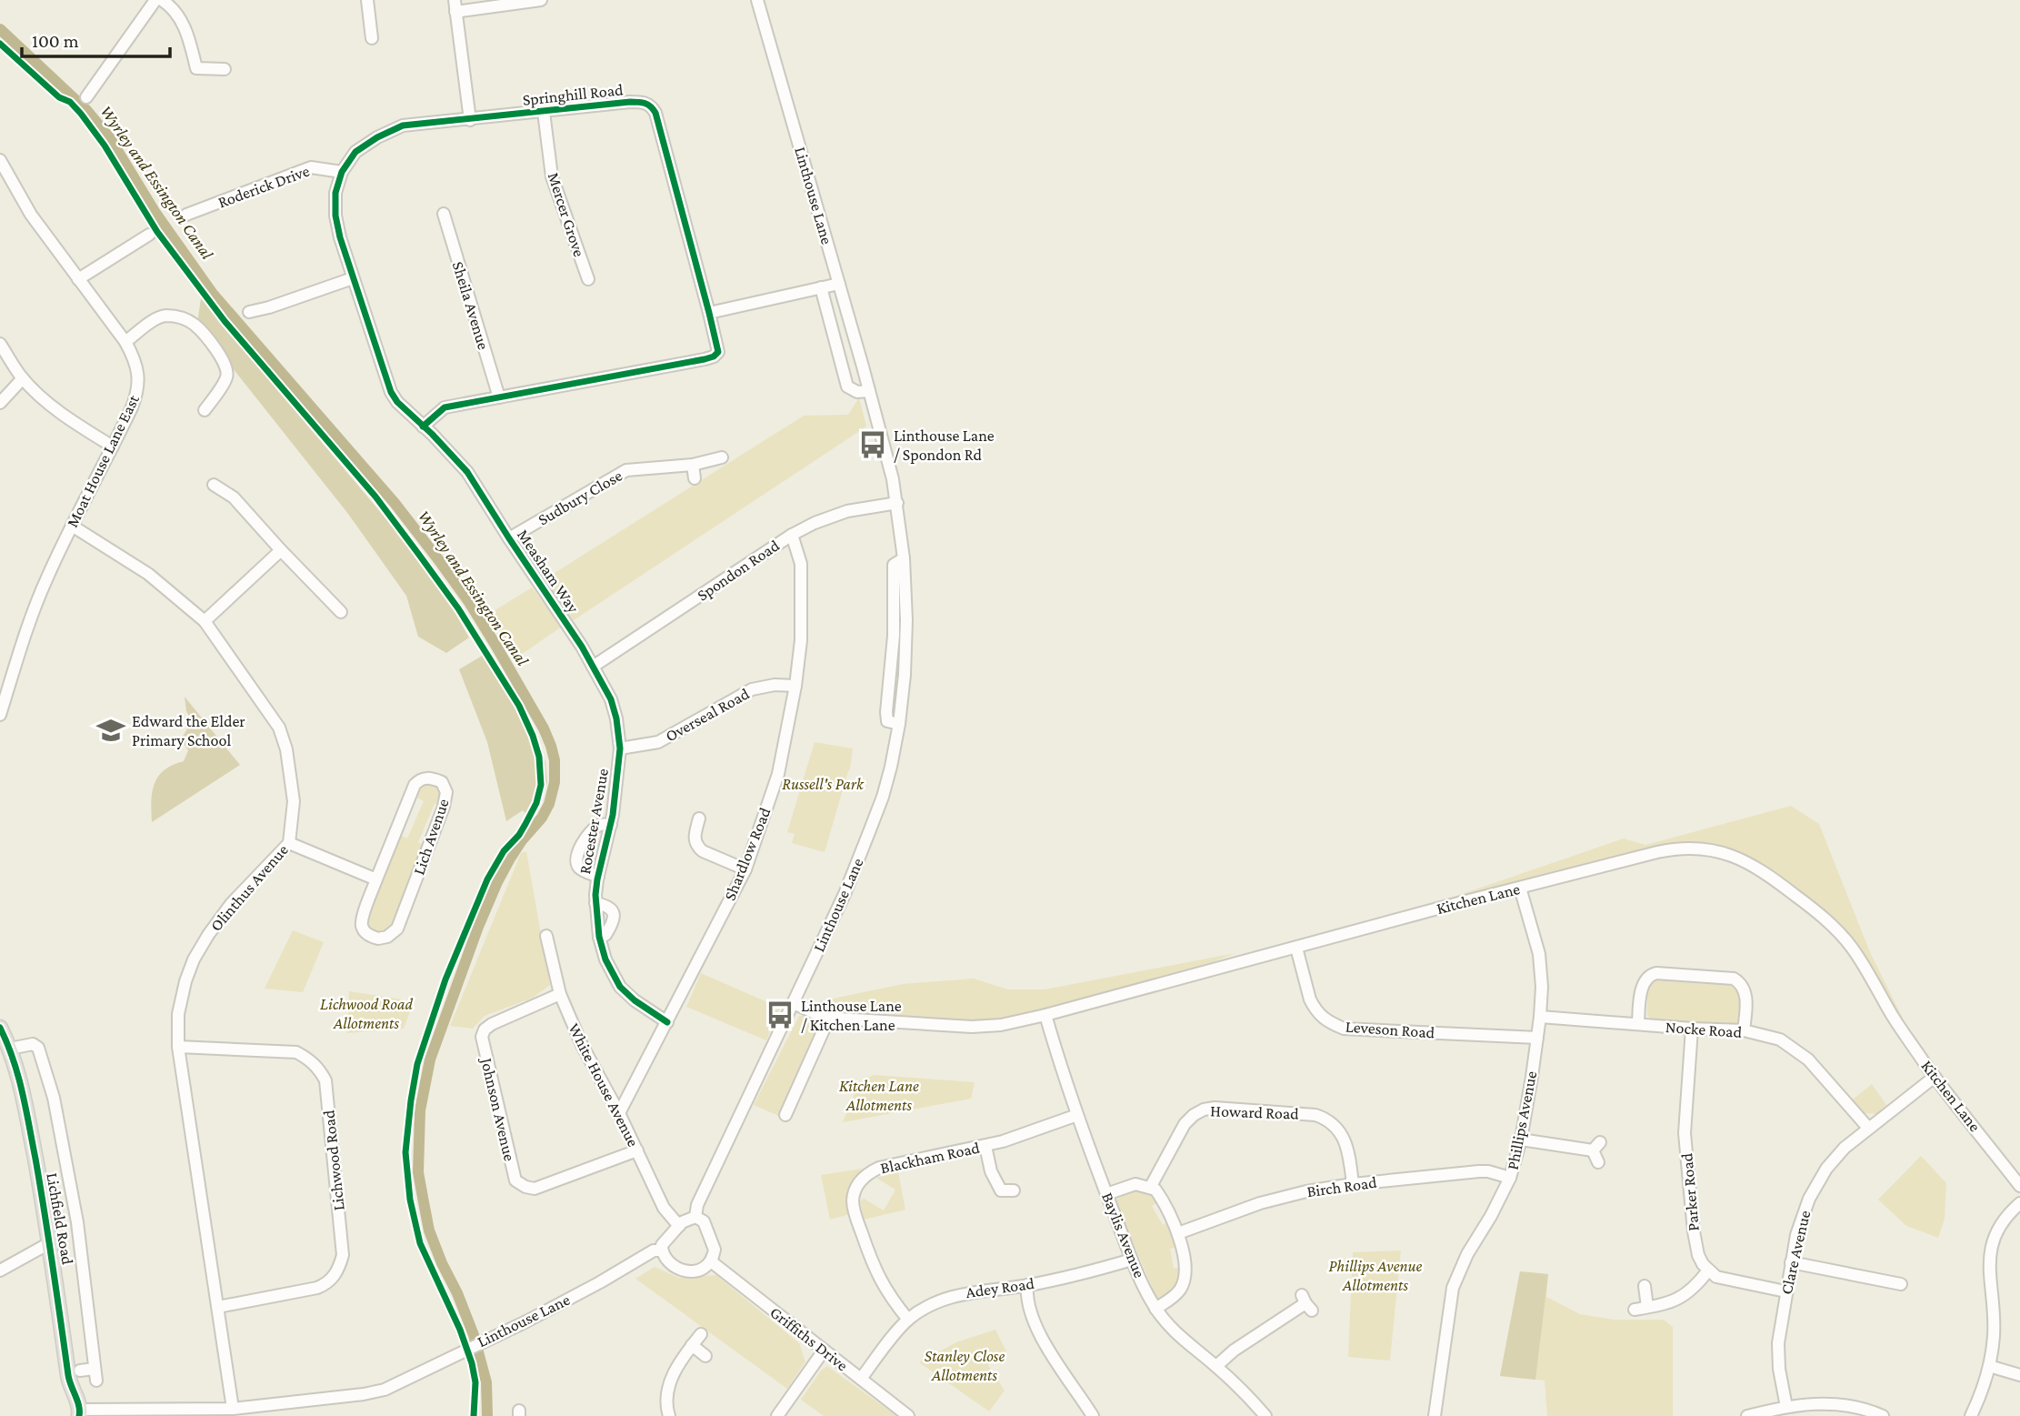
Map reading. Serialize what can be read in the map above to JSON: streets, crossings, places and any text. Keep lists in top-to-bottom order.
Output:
{
  "streets": {
    "main road": ["Lichfield Road"],
    "street": [
      "Springhill Road",
      "Roderick Drive",
      "Linthouse Lane",
      "Mercer Grove",
      "Sheila Avenue",
      "Moat House Lane East",
      "Sudbury Close",
      "Spondon Road",
      "Measham Way",
      "Overseal Road",
      "Rocester Avenue",
      "Lich Avenue",
      "Shardlow Road",
      "Olinthus Avenue",
      "Kitchen Lane",
      "Leveson Road",
      "Nocke Road",
      "White House Avenue",
      "Johnson Avenue",
      "Howard Road",
      "Phillips Avenue",
      "Blackham Road",
      "Lichwood Road",
      "Birch Road",
      "Parker Road",
      "Baylis Avenue",
      "Clare Avenue",
      "Adey Road",
      "Griffiths Drive"
    ]
  },
  "crossings": [
    ["Springhill Road", "Roderick Drive"],
    ["Springhill Road", "Mercer Grove"],
    ["Springhill Road", "Sheila Avenue"],
    ["Springhill Road", "Measham Way"],
    ["Linthouse Lane", "Spondon Road"],
    ["Linthouse Lane", "Olinthus Avenue"],
    ["Linthouse Lane", "Kitchen Lane"],
    ["Linthouse Lane", "White House Avenue"],
    ["Linthouse Lane", "Lichfield Road"],
    ["Linthouse Lane", "Griffiths Drive"],
    ["Moat House Lane East", "Olinthus Avenue"],
    ["Sudbury Close", "Measham Way"],
    ["Spondon Road", "Measham Way"],
    ["Spondon Road", "Shardlow Road"],
    ["Measham Way", "Overseal Road"],
    ["Measham Way", "Rocester Avenue"],
    ["Overseal Road", "Rocester Avenue"],
    ["Overseal Road", "Shardlow Road"],
    ["Rocester Avenue", "Shardlow Road"],
    ["Shardlow Road", "White House Avenue"],
    ["Olinthus Avenue", "Lichwood Road"],
    ["Kitchen Lane", "Leveson Road"],
    ["Kitchen Lane", "Phillips Avenue"],
    ["Kitchen Lane", "Baylis Avenue"],
    ["Kitchen Lane", "Clare Avenue"],
    ["Leveson Road", "Phillips Avenue"],
    ["Nocke Road", "Phillips Avenue"],
    ["Nocke Road", "Parker Road"],
    ["Nocke Road", "Clare Avenue"],
    ["White House Avenue", "Johnson Avenue"],
    ["White House Avenue", "Griffiths Drive"],
    ["Howard Road", "Birch Road"],
    ["Phillips Avenue", "Birch Road"],
    ["Blackham Road", "Baylis Avenue"],
    ["Blackham Road", "Adey Road"],
    ["Baylis Avenue", "Adey Road"],
    ["Adey Road", "Griffiths Drive"]
  ],
  "water": ["Wyrley and Essington Canal"],
  "parks": [
    "Russell's Park",
    "Lichwood Road Allotments",
    "Kitchen Lane Allotments",
    "Phillips Avenue Allotments",
    "Stanley Close Allotments"
  ],
  "places": {
    "bus stop": ["Linthouse Lane / Spondon Rd", "Linthouse Lane / Kitchen Lane"],
    "school or university": ["Edward the Elder Primary School"]
  },
  "scale_bar": "100 m"
}
